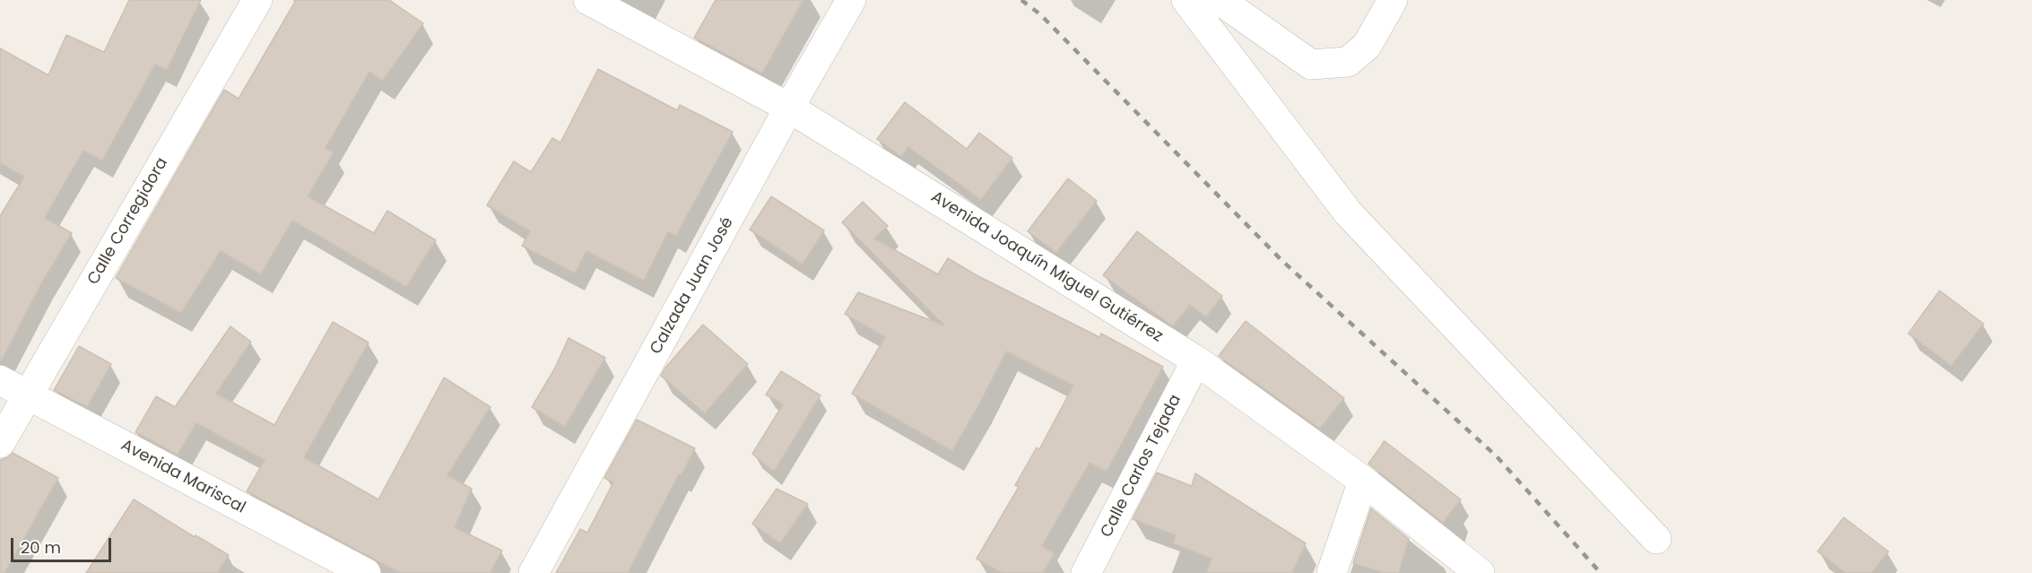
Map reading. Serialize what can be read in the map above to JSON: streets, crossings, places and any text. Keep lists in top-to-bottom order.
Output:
{
  "streets": {
    "street": [
      "Calle Corregidora",
      "Avenida Joaquín Miguel Gutiérrez",
      "Calzada Juan José",
      "Calle Carlos Tejada",
      "Avenida Mariscal"
    ]
  },
  "crossings": [
    ["Calle Corregidora", "Avenida Mariscal"],
    ["Avenida Joaquín Miguel Gutiérrez", "Calzada Juan José"],
    ["Avenida Joaquín Miguel Gutiérrez", "Calle Carlos Tejada"]
  ],
  "scale_bar": "20 m"
}
